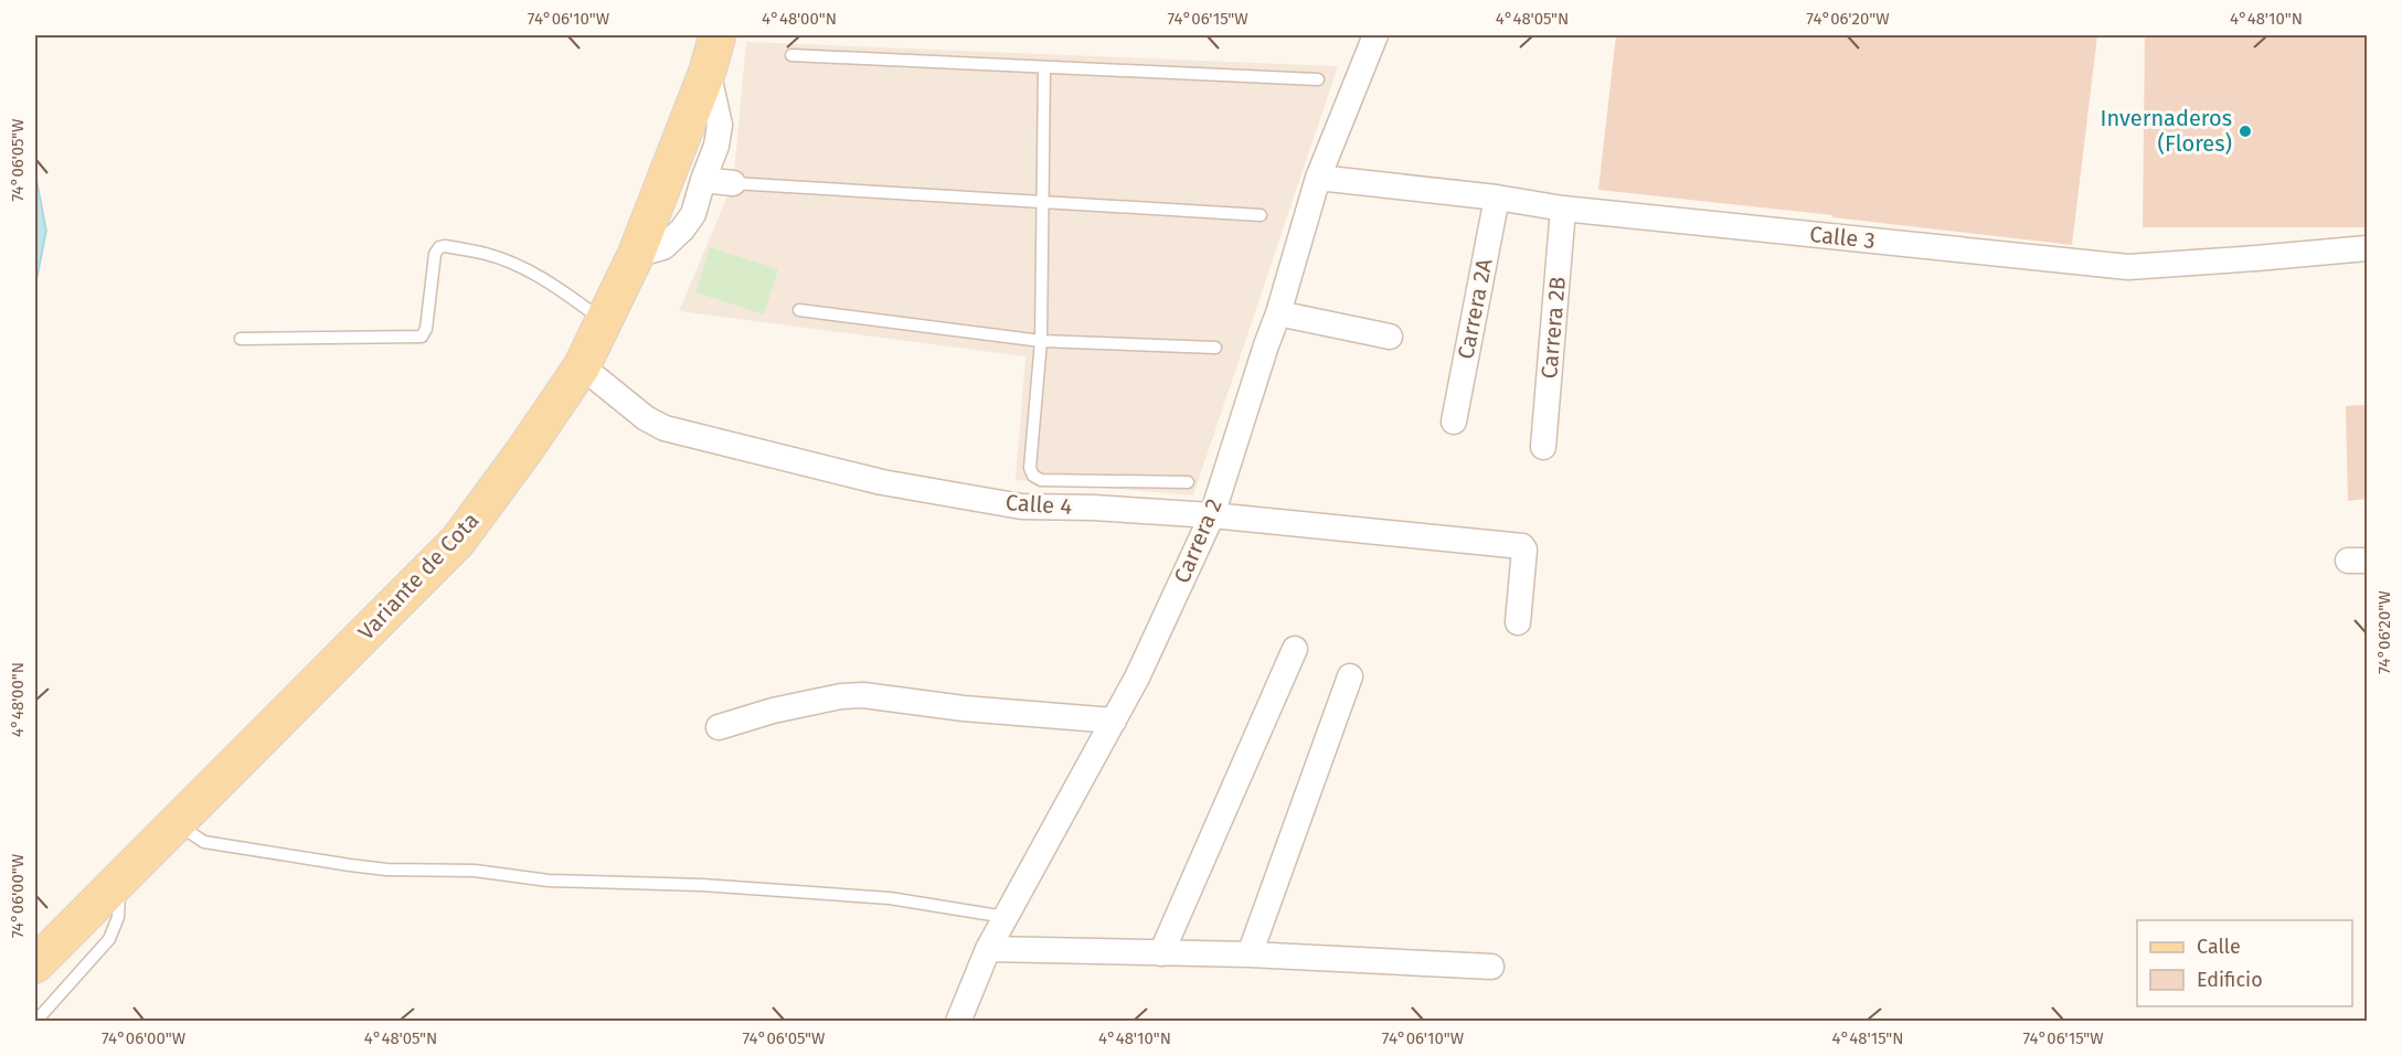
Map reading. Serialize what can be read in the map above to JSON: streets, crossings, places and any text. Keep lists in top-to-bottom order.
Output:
{
  "streets": {
    "main road": ["Variante de Cota"],
    "street": [
      "Calle 3",
      "Carrera 2A",
      "Carrera 2B",
      "Calle 4",
      "Carrera 2"
    ]
  },
  "crossings": [
    ["Calle 3", "Carrera 2A"],
    ["Calle 3", "Carrera 2B"],
    ["Calle 3", "Carrera 2"],
    ["Calle 4", "Carrera 2"],
    ["Calle 4", "Variante de Cota"]
  ],
  "places": ["Invernaderos (Flores)"],
  "legend": ["Calle", "Edificio"],
  "coordinates": [
    "74°06'10\"W",
    "4°48'00\"N",
    "74°06'15\"W",
    "4°48'05\"N",
    "74°06'20\"W",
    "4°48'10\"N",
    "74°06'05\"W",
    "74°06'00\"W",
    "4°48'15\"N"
  ]
}
